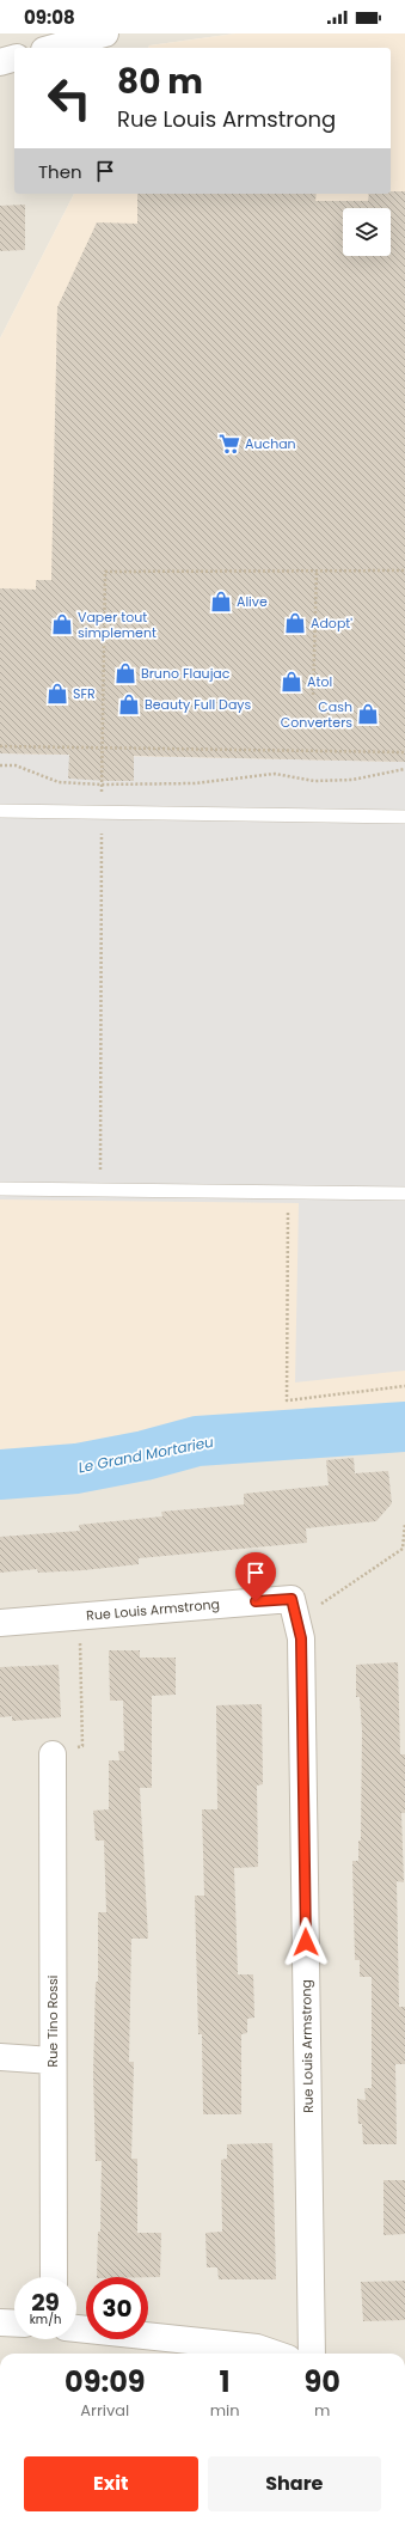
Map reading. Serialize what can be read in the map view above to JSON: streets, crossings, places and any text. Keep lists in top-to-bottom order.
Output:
{
  "streets": {
    "street": ["Rue Louis Armstrong", "Rue Tino Rossi"]
  },
  "water": ["Le Grand Mortarieu"],
  "places": {
    "supermarket": ["Auchan"],
    "shop": [
      "Alive",
      "Adopt'",
      "Vaper tout simplement",
      "Bruno Flaujac",
      "Atol",
      "SFR",
      "Beauty Full Days",
      "Cash Converters"
    ]
  },
  "page": {
    "status": "09:08",
    "turn": ["80 m", "Rue Louis Armstrong"],
    "then": "Then",
    "speed": "29 km/h",
    "limit": "30",
    "eta": [
      "09:09",
      "Arrival",
      "1",
      "min",
      "90",
      "m"
    ],
    "buttons": ["Exit", "Share"]
  }
}
